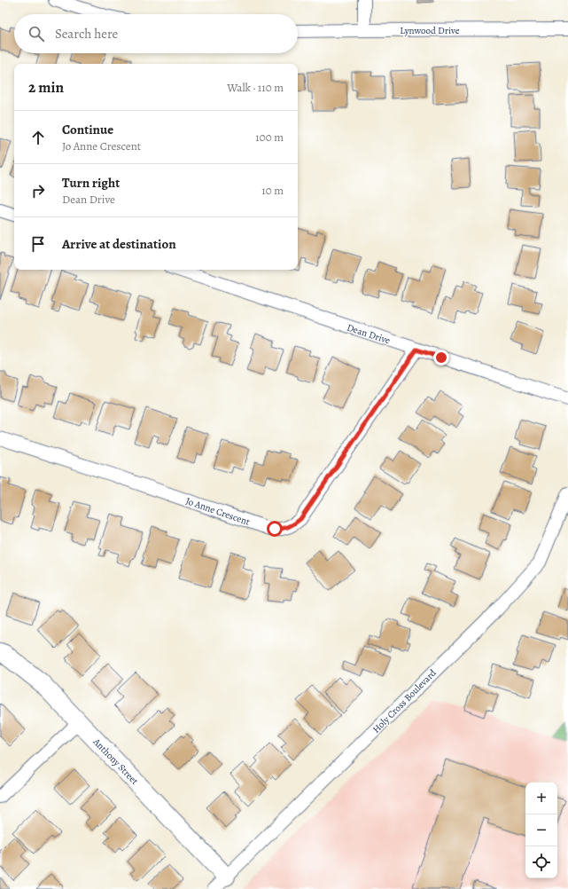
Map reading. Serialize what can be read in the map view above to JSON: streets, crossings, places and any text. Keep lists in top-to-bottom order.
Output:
{
  "streets": {
    "street": [
      "Lynwood Drive",
      "Dean Drive",
      "Jo Anne Crescent",
      "Holy Cross Boulevard",
      "Anthony Street"
    ]
  },
  "crossings": [
    ["Dean Drive", "Jo Anne Crescent"],
    ["Holy Cross Boulevard", "Anthony Street"]
  ],
  "page": {
    "search": "Search here",
    "heading": ["2 min", "Walk · 110 m"],
    "list": [
      ["Continue", "Jo Anne Crescent", "100 m"],
      ["Turn right", "Dean Drive", "10 m"],
      "Arrive at destination"
    ],
    "map_buttons": ["+", "−"]
  }
}
